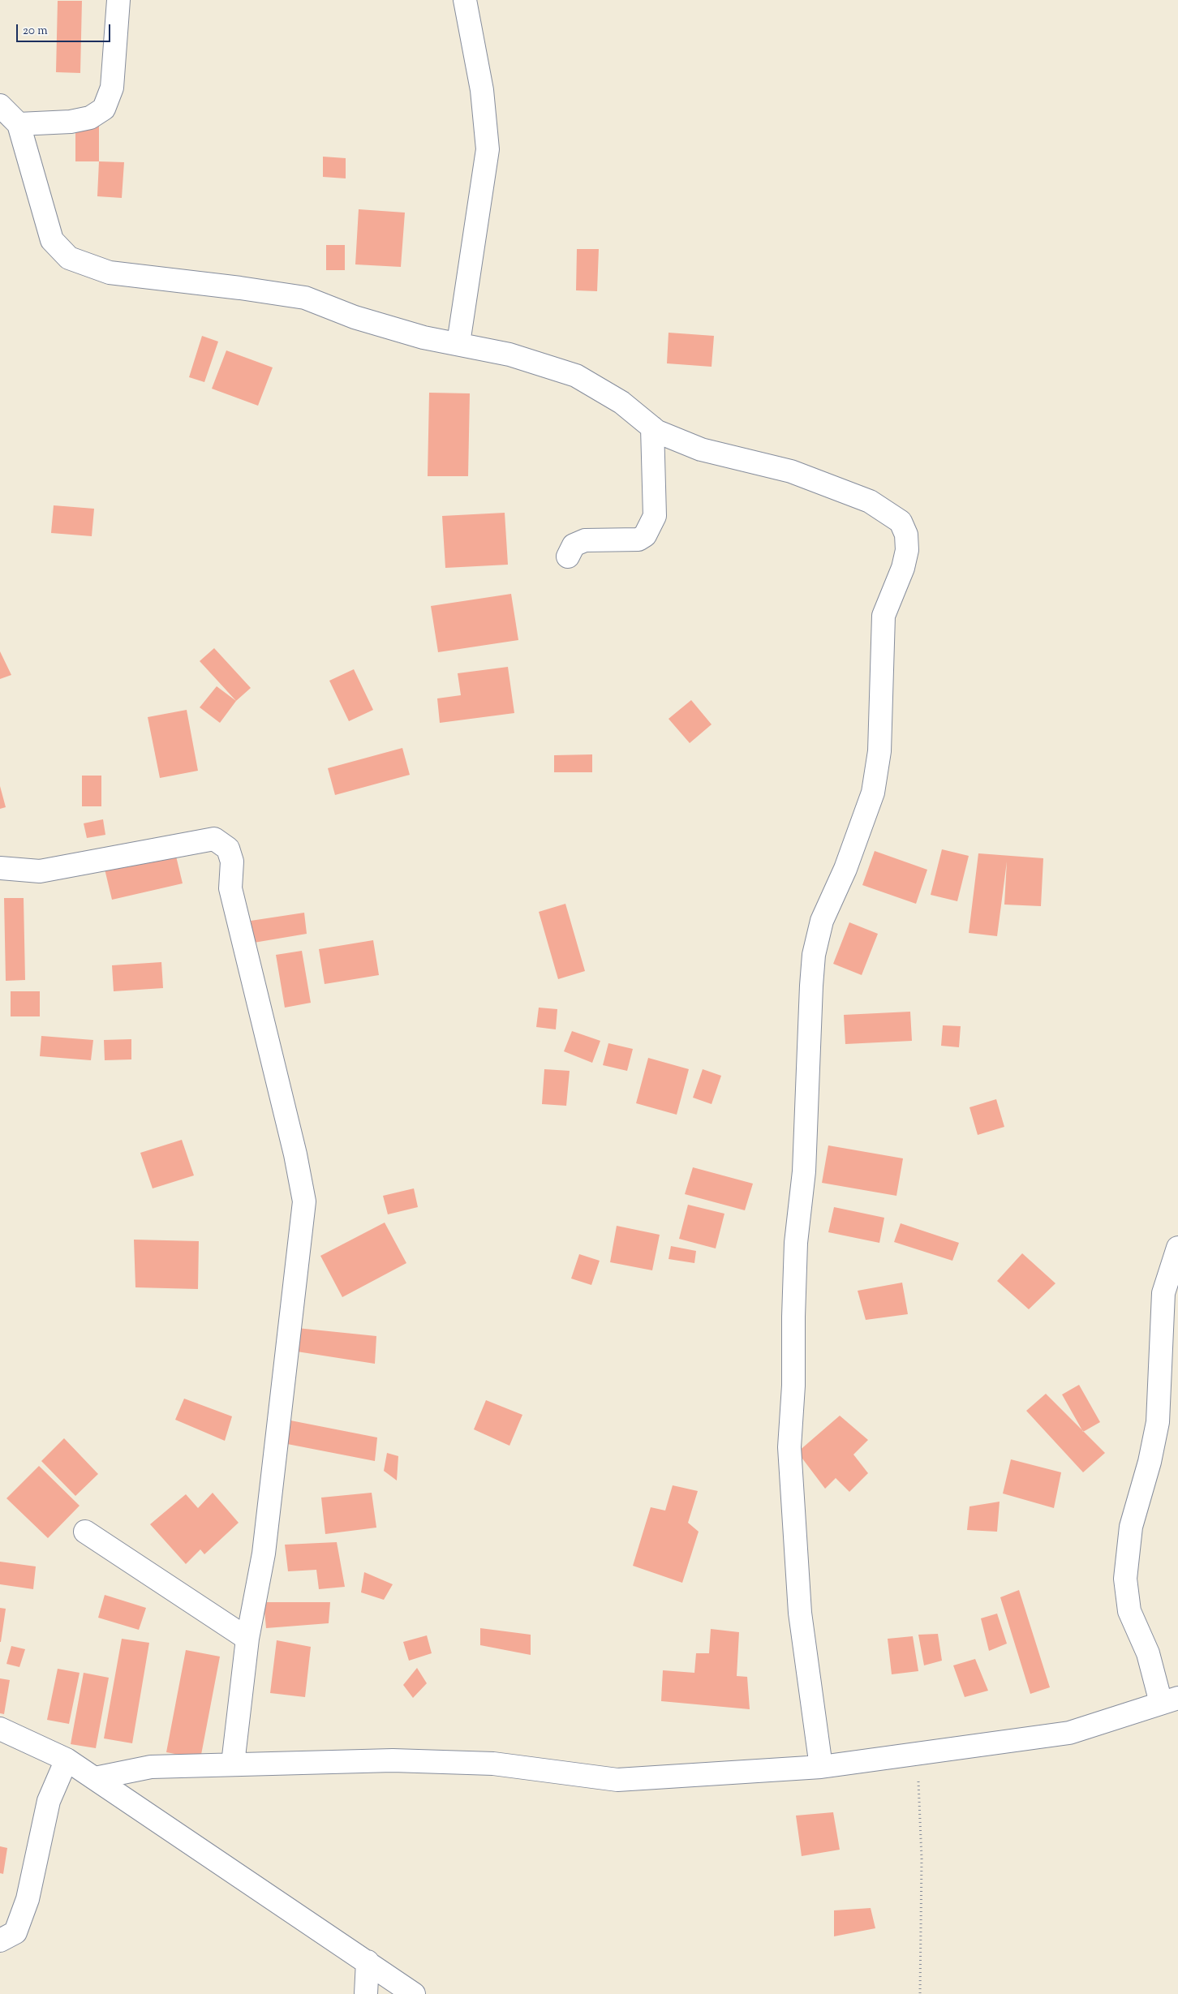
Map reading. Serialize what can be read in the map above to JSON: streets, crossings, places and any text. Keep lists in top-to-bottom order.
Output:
{
  "scale_bar": "20 m"
}
